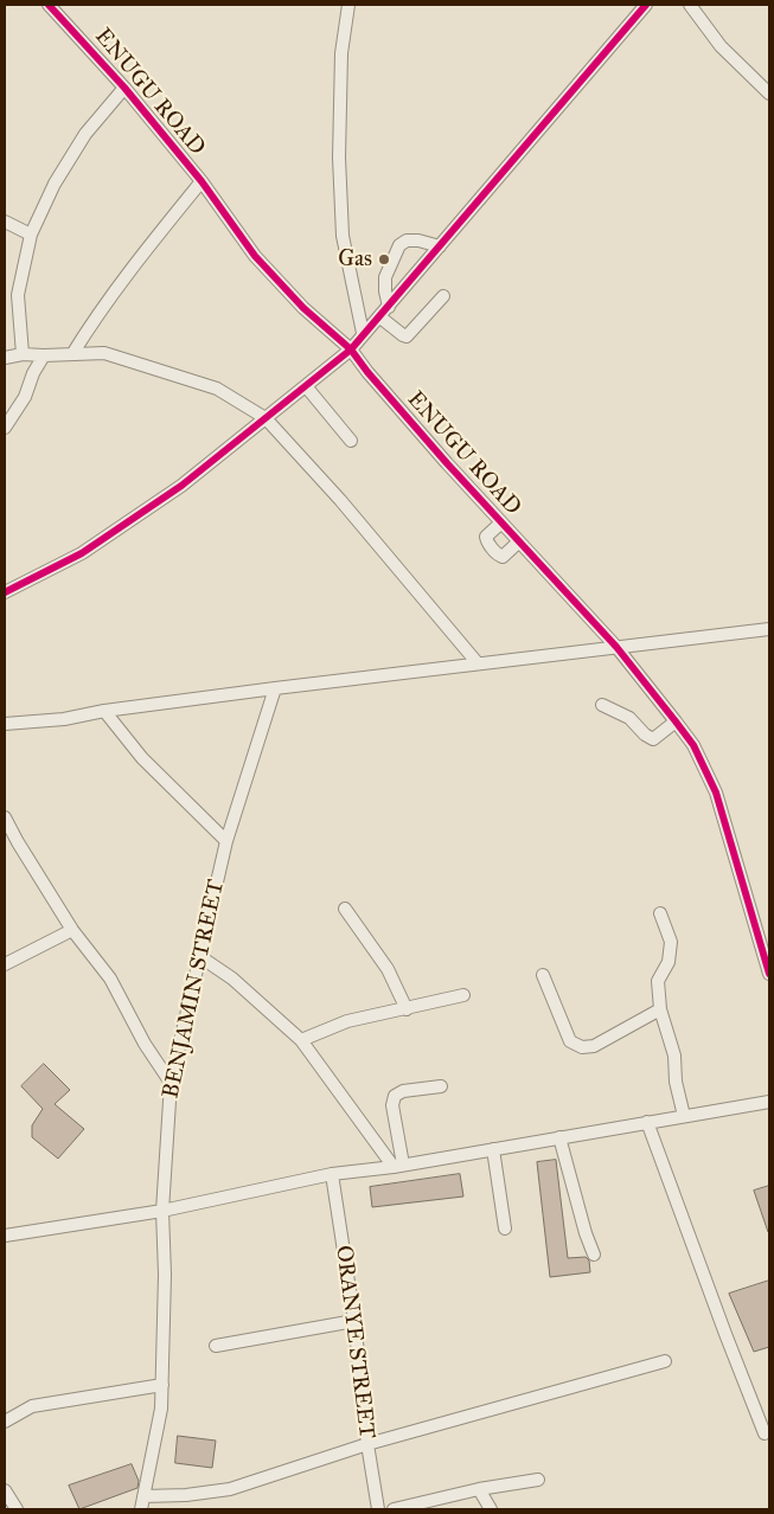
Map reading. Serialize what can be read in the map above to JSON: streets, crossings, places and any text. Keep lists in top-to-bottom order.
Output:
{
  "streets": {
    "street": ["ENUGU ROAD", "BENJAMIN STREET", "ORANYE STREET"]
  },
  "places": ["Gas"]
}
